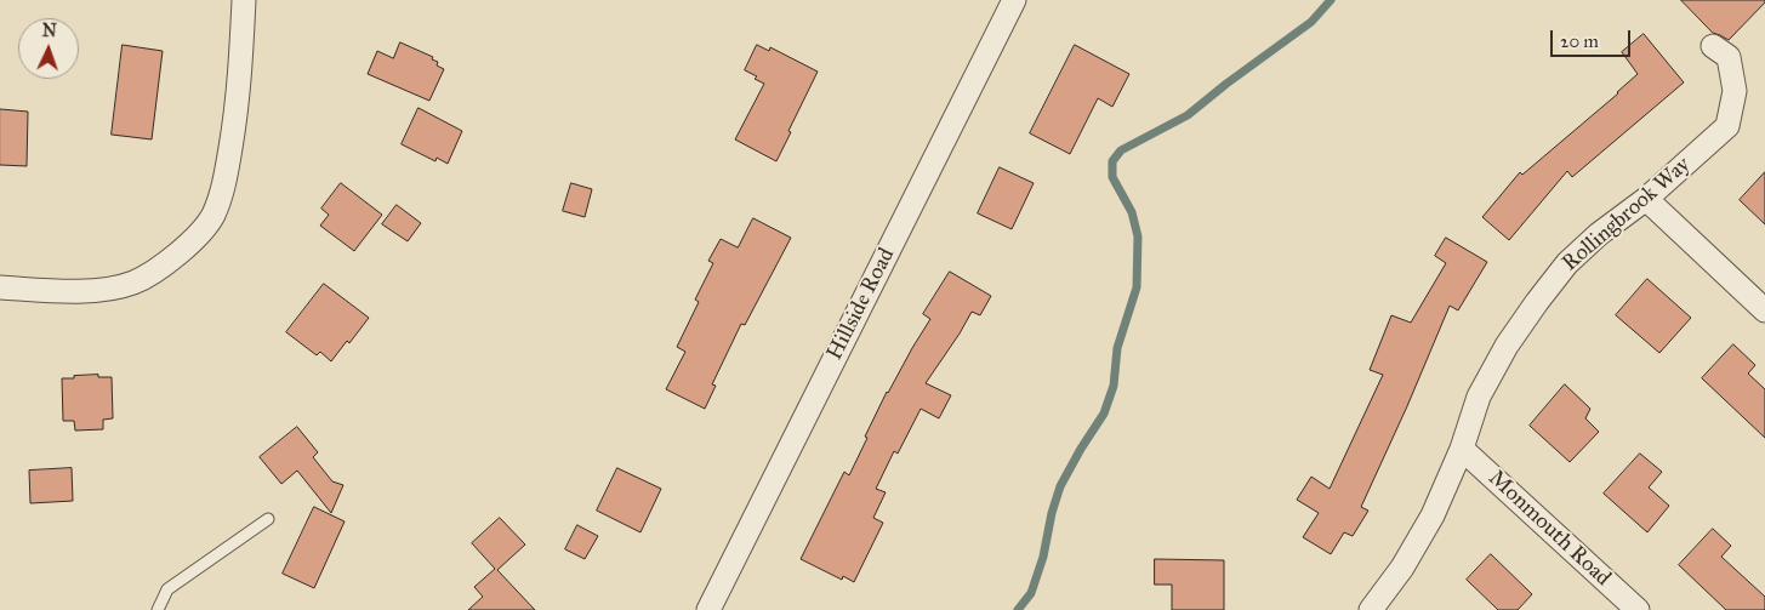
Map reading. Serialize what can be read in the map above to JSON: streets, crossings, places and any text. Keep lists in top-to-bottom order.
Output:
{
  "streets": {
    "street": ["Rollingbrook Way", "Hillside Road", "Monmouth Road"]
  },
  "crossings": [
    ["Rollingbrook Way", "Monmouth Road"]
  ],
  "scale_bar": "20 m",
  "north": "top"
}
